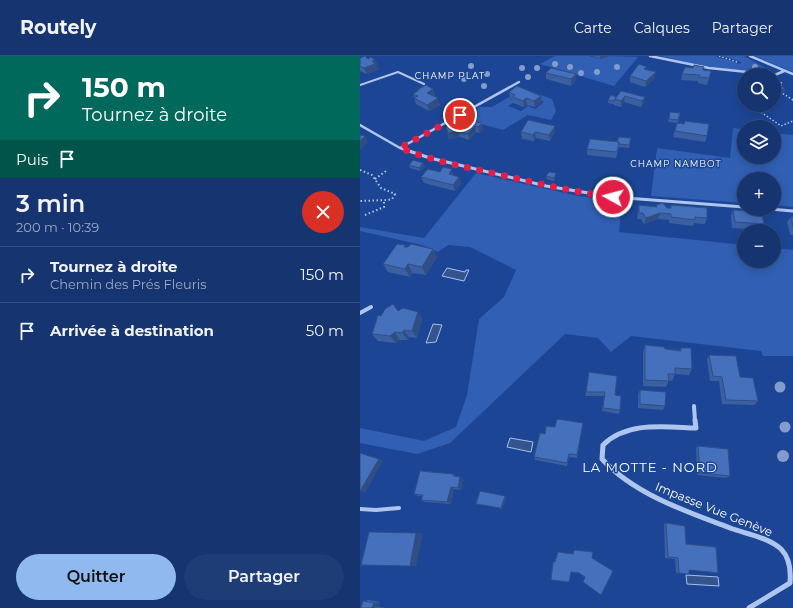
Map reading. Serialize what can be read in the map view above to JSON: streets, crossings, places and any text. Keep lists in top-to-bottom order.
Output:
{
  "streets": {
    "street": ["Impasse Vue Genève"]
  },
  "districts": ["CHAMP PLAT", "CHAMP NAMBOT", "LA MOTTE - NORD"],
  "page": {
    "header": "Routely",
    "nav": ["Carte", "Calques", "Partager"],
    "turn": ["150 m", "Tournez à droite"],
    "map_buttons": ["+", "−"],
    "then": "Puis",
    "heading": ["3 min", "200 m · 10:39"],
    "list": [
      {
        "name": "Tournez à droite",
        "note": "Chemin des Prés Fleuris",
        "value": "150 m"
      },
      {
        "name": "Arrivée à destination",
        "value": "50 m"
      }
    ],
    "buttons": ["Quitter", "Partager"]
  }
}
